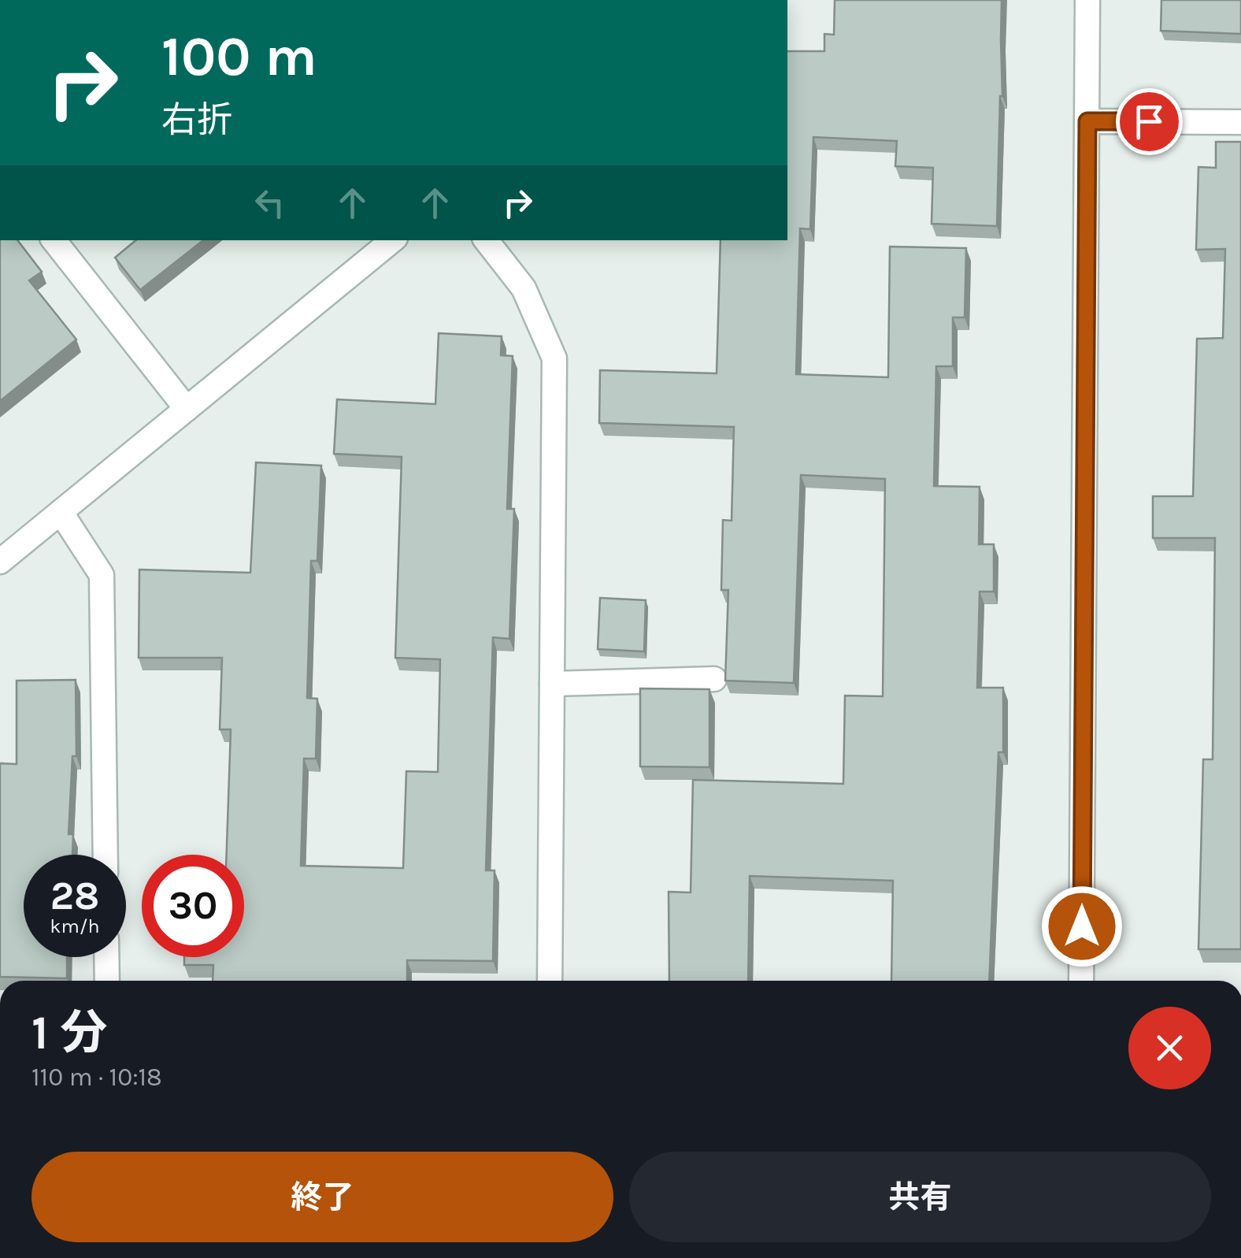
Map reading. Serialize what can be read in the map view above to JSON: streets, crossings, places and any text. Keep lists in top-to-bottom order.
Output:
{
  "page": {
    "turn": ["100 m", "右折"],
    "speed": "28 km/h",
    "limit": "30",
    "heading": ["1 分", "110 m · 10:18"],
    "buttons": ["終了", "共有"]
  }
}
